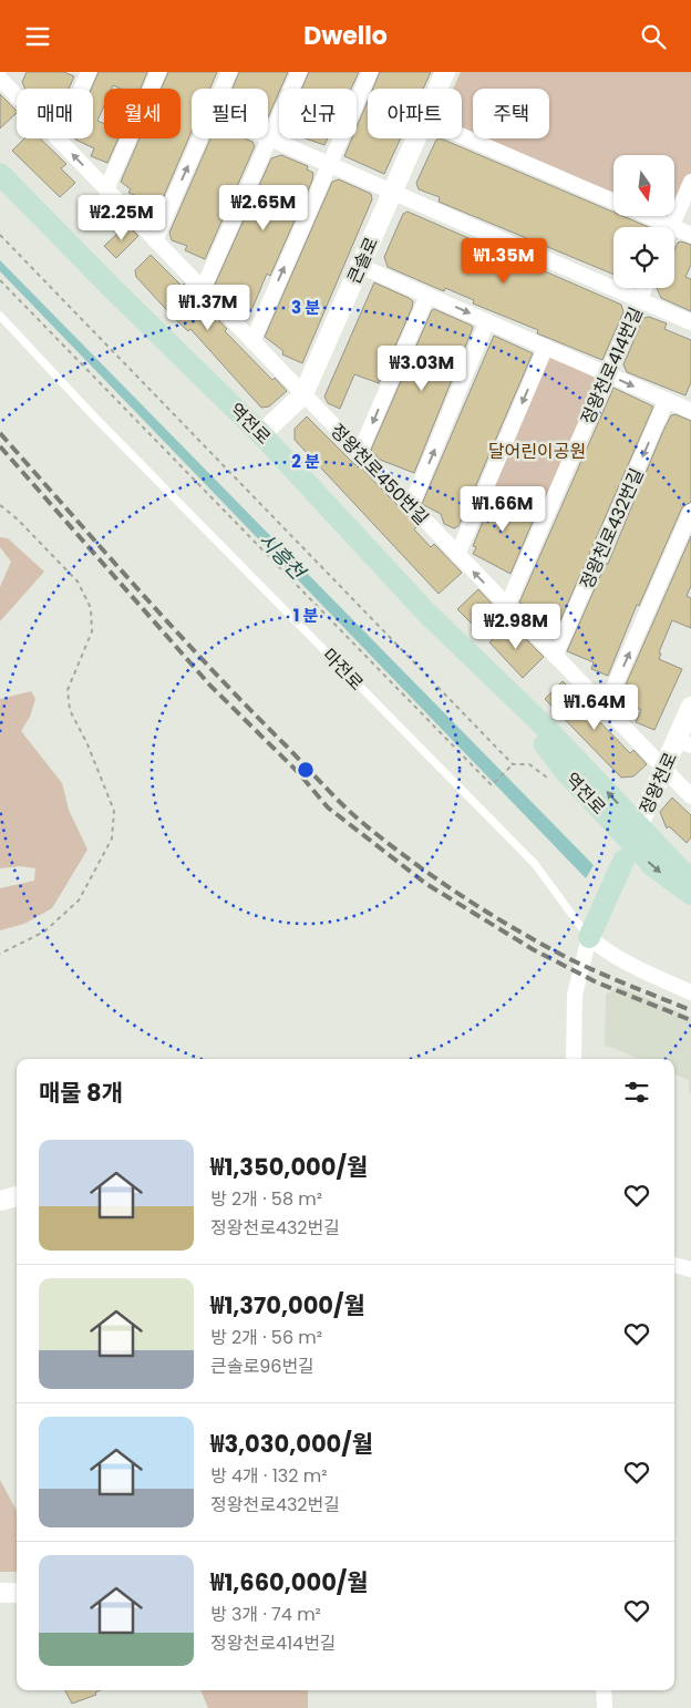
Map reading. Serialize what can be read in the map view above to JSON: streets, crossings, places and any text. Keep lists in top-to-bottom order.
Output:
{
  "streets": {
    "main road": ["역전로"],
    "street": [
      "큰솔로",
      "정왕천로414번길",
      "정왕천로450번길",
      "정왕천로432번길",
      "정왕천로"
    ],
    "lane": ["마전로"]
  },
  "crossings": [
    ["큰솔로", "역전로"],
    ["큰솔로", "정왕천로450번길"],
    ["정왕천로414번길", "정왕천로450번길"],
    ["역전로", "정왕천로"],
    ["정왕천로450번길", "정왕천로432번길"],
    ["정왕천로450번길", "정왕천로"]
  ],
  "water": ["시흥천"],
  "parks": ["달어린이공원"],
  "north": "bottom",
  "page": {
    "header": "Dwello",
    "chip": [
      "매매",
      "월세",
      "필터",
      "신규",
      "아파트",
      "주택"
    ],
    "price": [
      "₩2.65M",
      "₩2.25M",
      "₩1.35M",
      "₩1.37M",
      "₩3.03M",
      "₩1.66M",
      "₩2.98M",
      "₩1.64M"
    ],
    "heading": "매물 8개",
    "list": [
      {
        "name": "₩1,350,000/월",
        "note": "방 2개 · 58 m² · 정왕천로432번길"
      },
      {
        "name": "₩1,370,000/월",
        "note": "방 2개 · 56 m² · 큰솔로96번길"
      },
      {
        "name": "₩3,030,000/월",
        "note": "방 4개 · 132 m² · 정왕천로432번길"
      },
      {
        "name": "₩1,660,000/월",
        "note": "방 3개 · 74 m² · 정왕천로414번길"
      }
    ]
  },
  "rings": ["3 분", "2 분", "1 분"]
}
